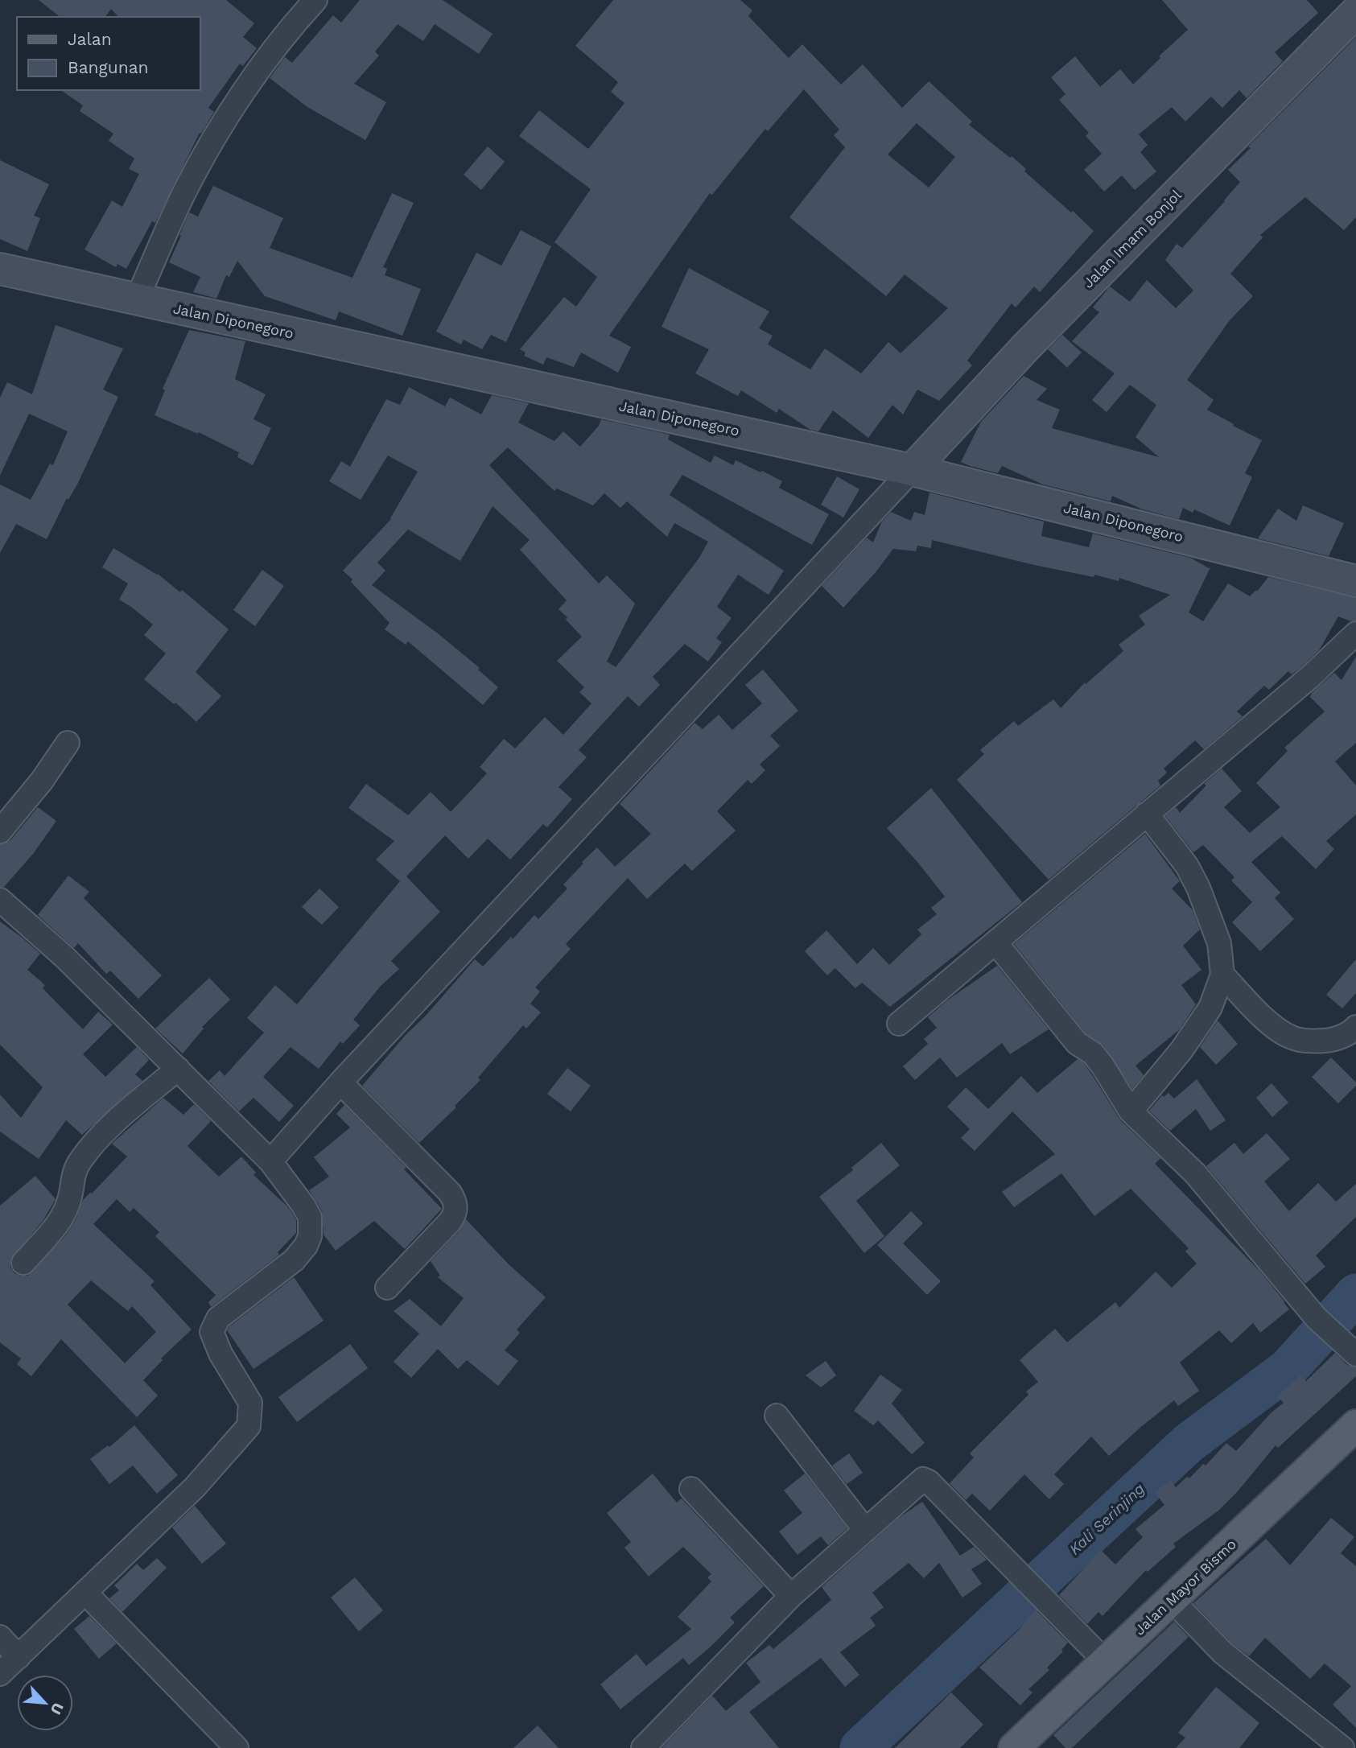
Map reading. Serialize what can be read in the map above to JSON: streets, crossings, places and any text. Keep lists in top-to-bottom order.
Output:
{
  "streets": {
    "main road": ["Jalan Imam Bonjol", "Jalan Diponegoro", "Jalan Mayor Bismo"]
  },
  "crossings": [
    ["Jalan Imam Bonjol", "Jalan Diponegoro"]
  ],
  "water": ["Kali Serinjing"],
  "legend": ["Jalan", "Bangunan"],
  "north": "bottom right"
}
